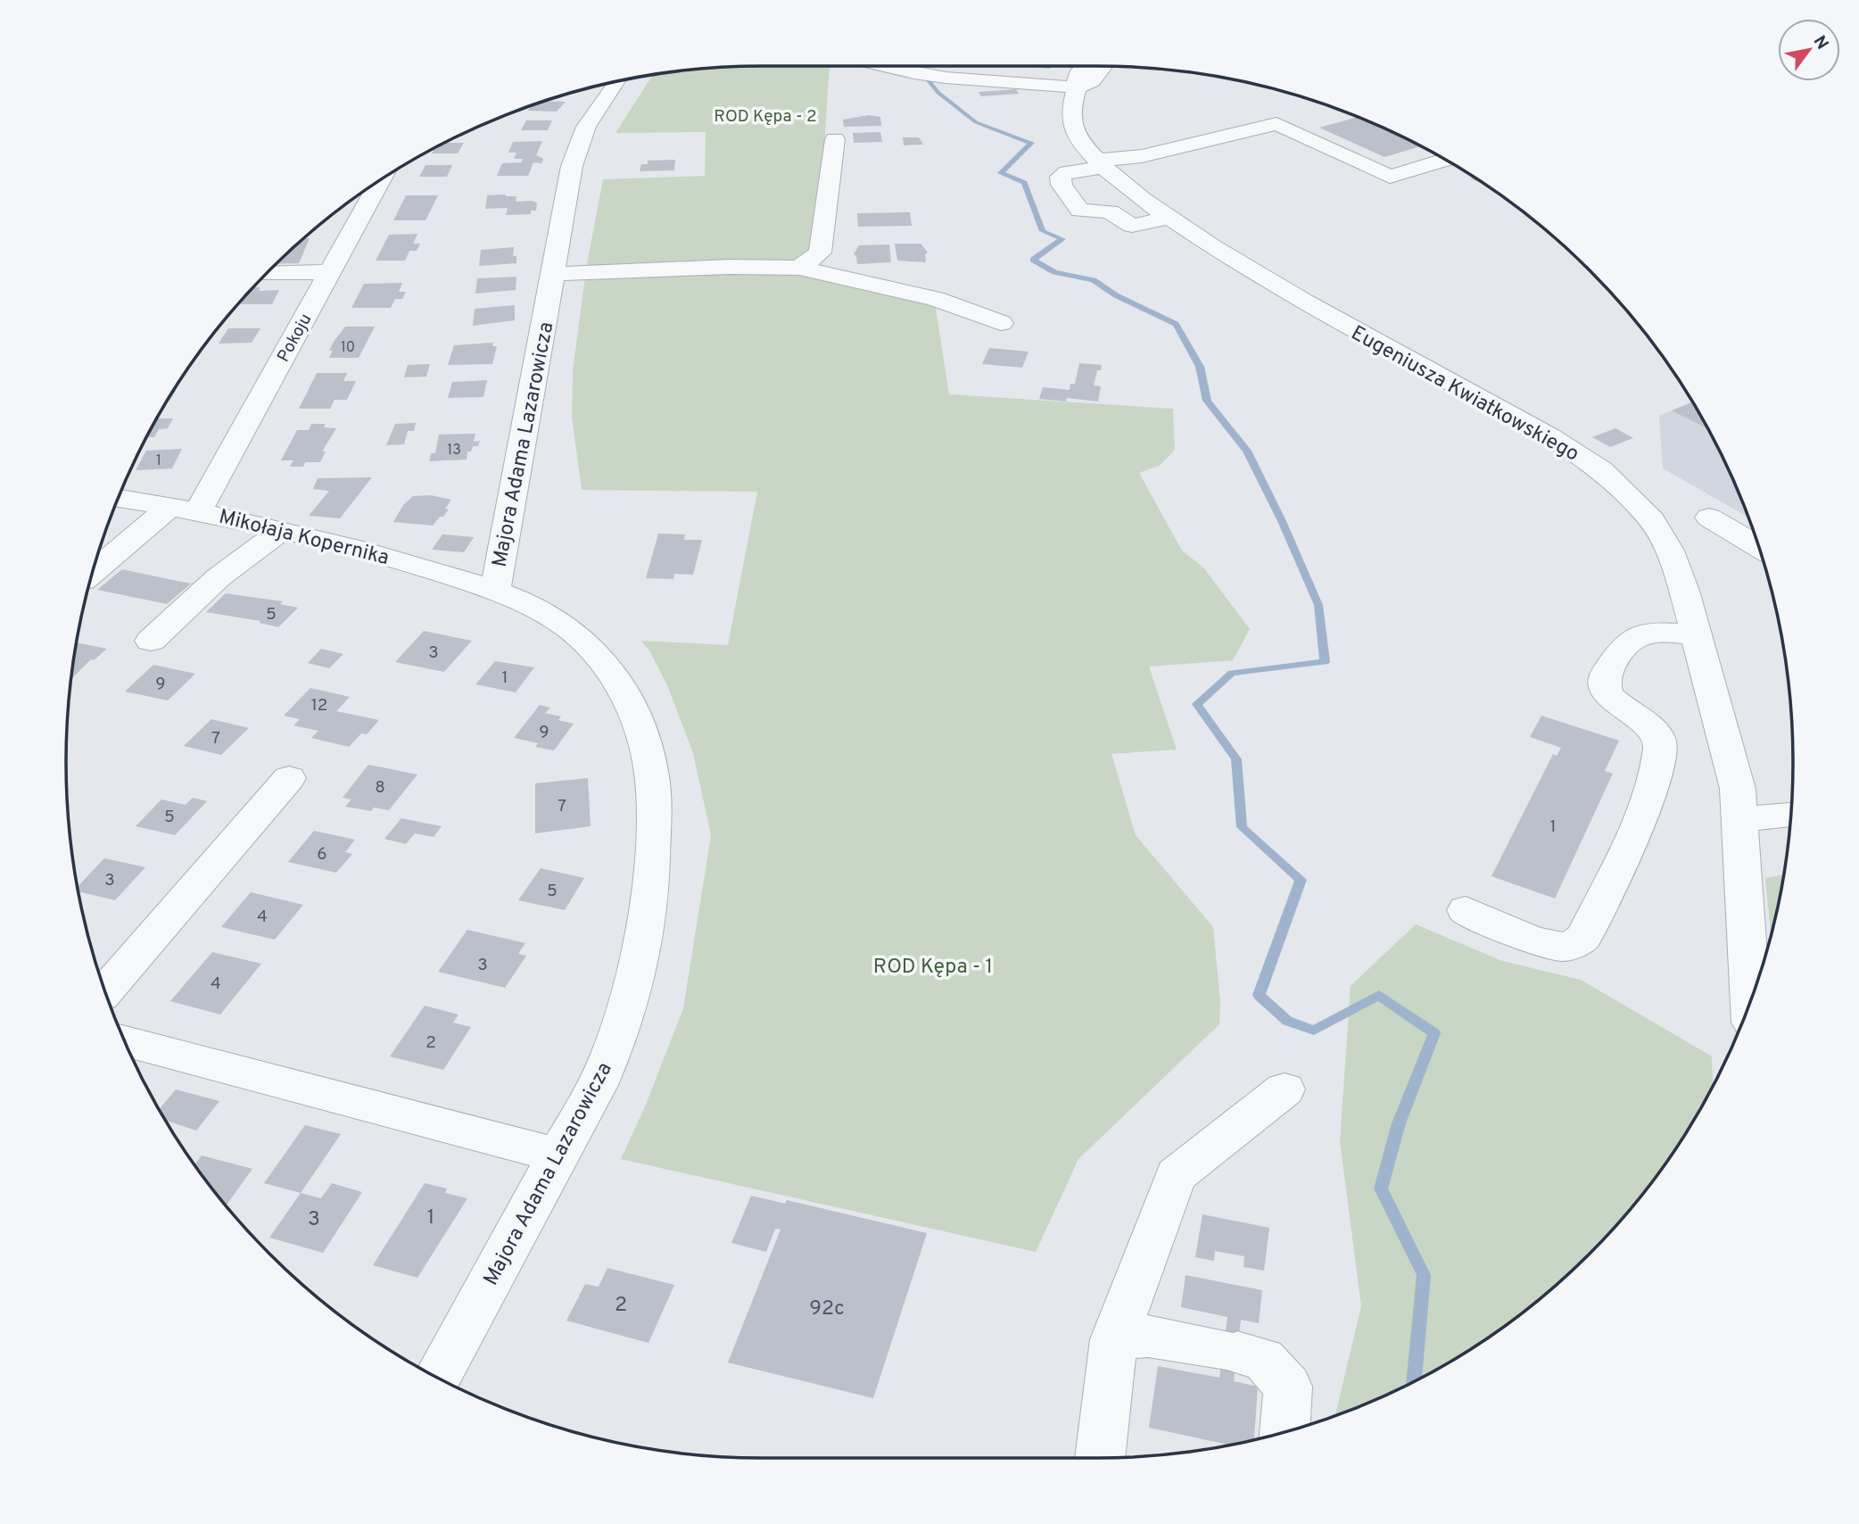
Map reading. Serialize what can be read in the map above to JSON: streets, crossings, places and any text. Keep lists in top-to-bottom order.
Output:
{
  "streets": {
    "street": [
      "Pokoju",
      "Eugeniusza Kwiatkowskiego",
      "Majora Adama Lazarowicza",
      "Mikołaja Kopernika"
    ]
  },
  "crossings": [
    ["Pokoju", "Mikołaja Kopernika"],
    ["Majora Adama Lazarowicza", "Mikołaja Kopernika"]
  ],
  "parks": ["ROD Kępa - 2", "ROD Kępa - 1"],
  "house_numbers": [
    "10",
    "13",
    "1",
    "5",
    "3",
    "1",
    "9",
    "12",
    "9",
    "7",
    "8",
    "7",
    "5",
    "1",
    "6",
    "3",
    "5",
    "4",
    "3",
    "4",
    "2",
    "1",
    "3",
    "2",
    "92c"
  ],
  "north": "top right"
}
